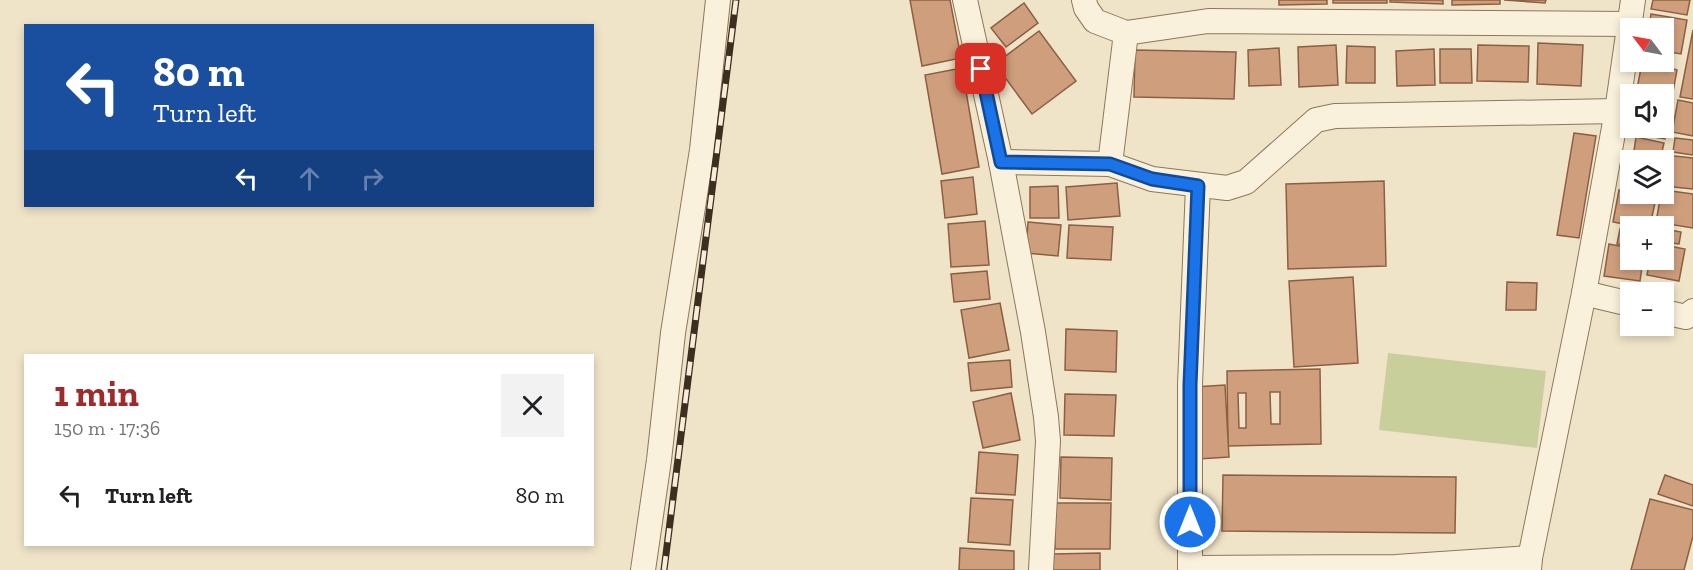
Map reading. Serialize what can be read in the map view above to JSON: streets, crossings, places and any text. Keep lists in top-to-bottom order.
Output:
{
  "north": "top left",
  "page": {
    "map_buttons": ["+", "−"],
    "turn": ["80 m", "Turn left"],
    "heading": ["1 min", "150 m · 17:36"],
    "list": [
      {
        "name": "Turn left",
        "value": "80 m"
      }
    ]
  }
}
